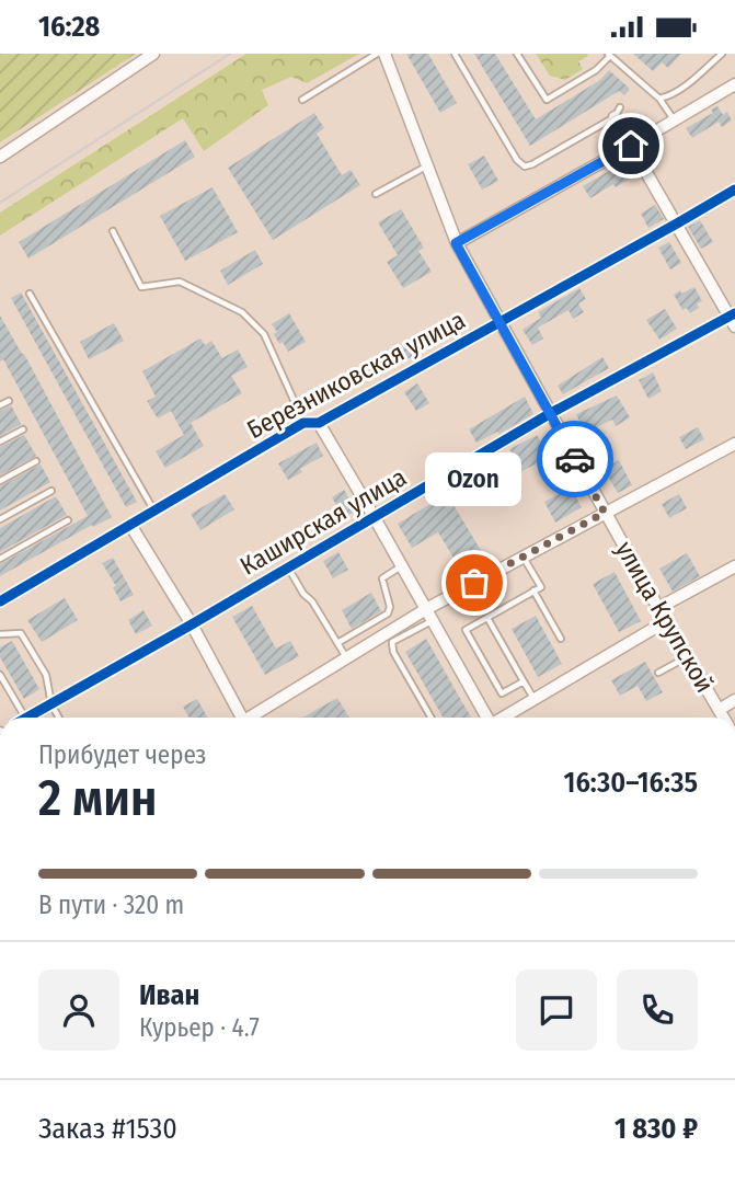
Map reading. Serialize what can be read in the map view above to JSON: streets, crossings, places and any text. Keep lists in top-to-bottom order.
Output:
{
  "streets": {
    "street": ["Березниковская улица", "Каширская улица", "улица Крупской"]
  },
  "crossings": [
    ["Березниковская улица", "улица Крупской"],
    ["Каширская улица", "улица Крупской"]
  ],
  "places": ["Ozon"],
  "page": {
    "status": "16:28",
    "bubble": "Ozon",
    "heading": ["2 мин", "Прибудет через", "16:30–16:35"],
    "panel": [
      "Иван",
      "Курьер · 4.7",
      "Заказ #1530",
      "1 830 ₽"
    ],
    "bar": "В пути · 320 m"
  }
}
